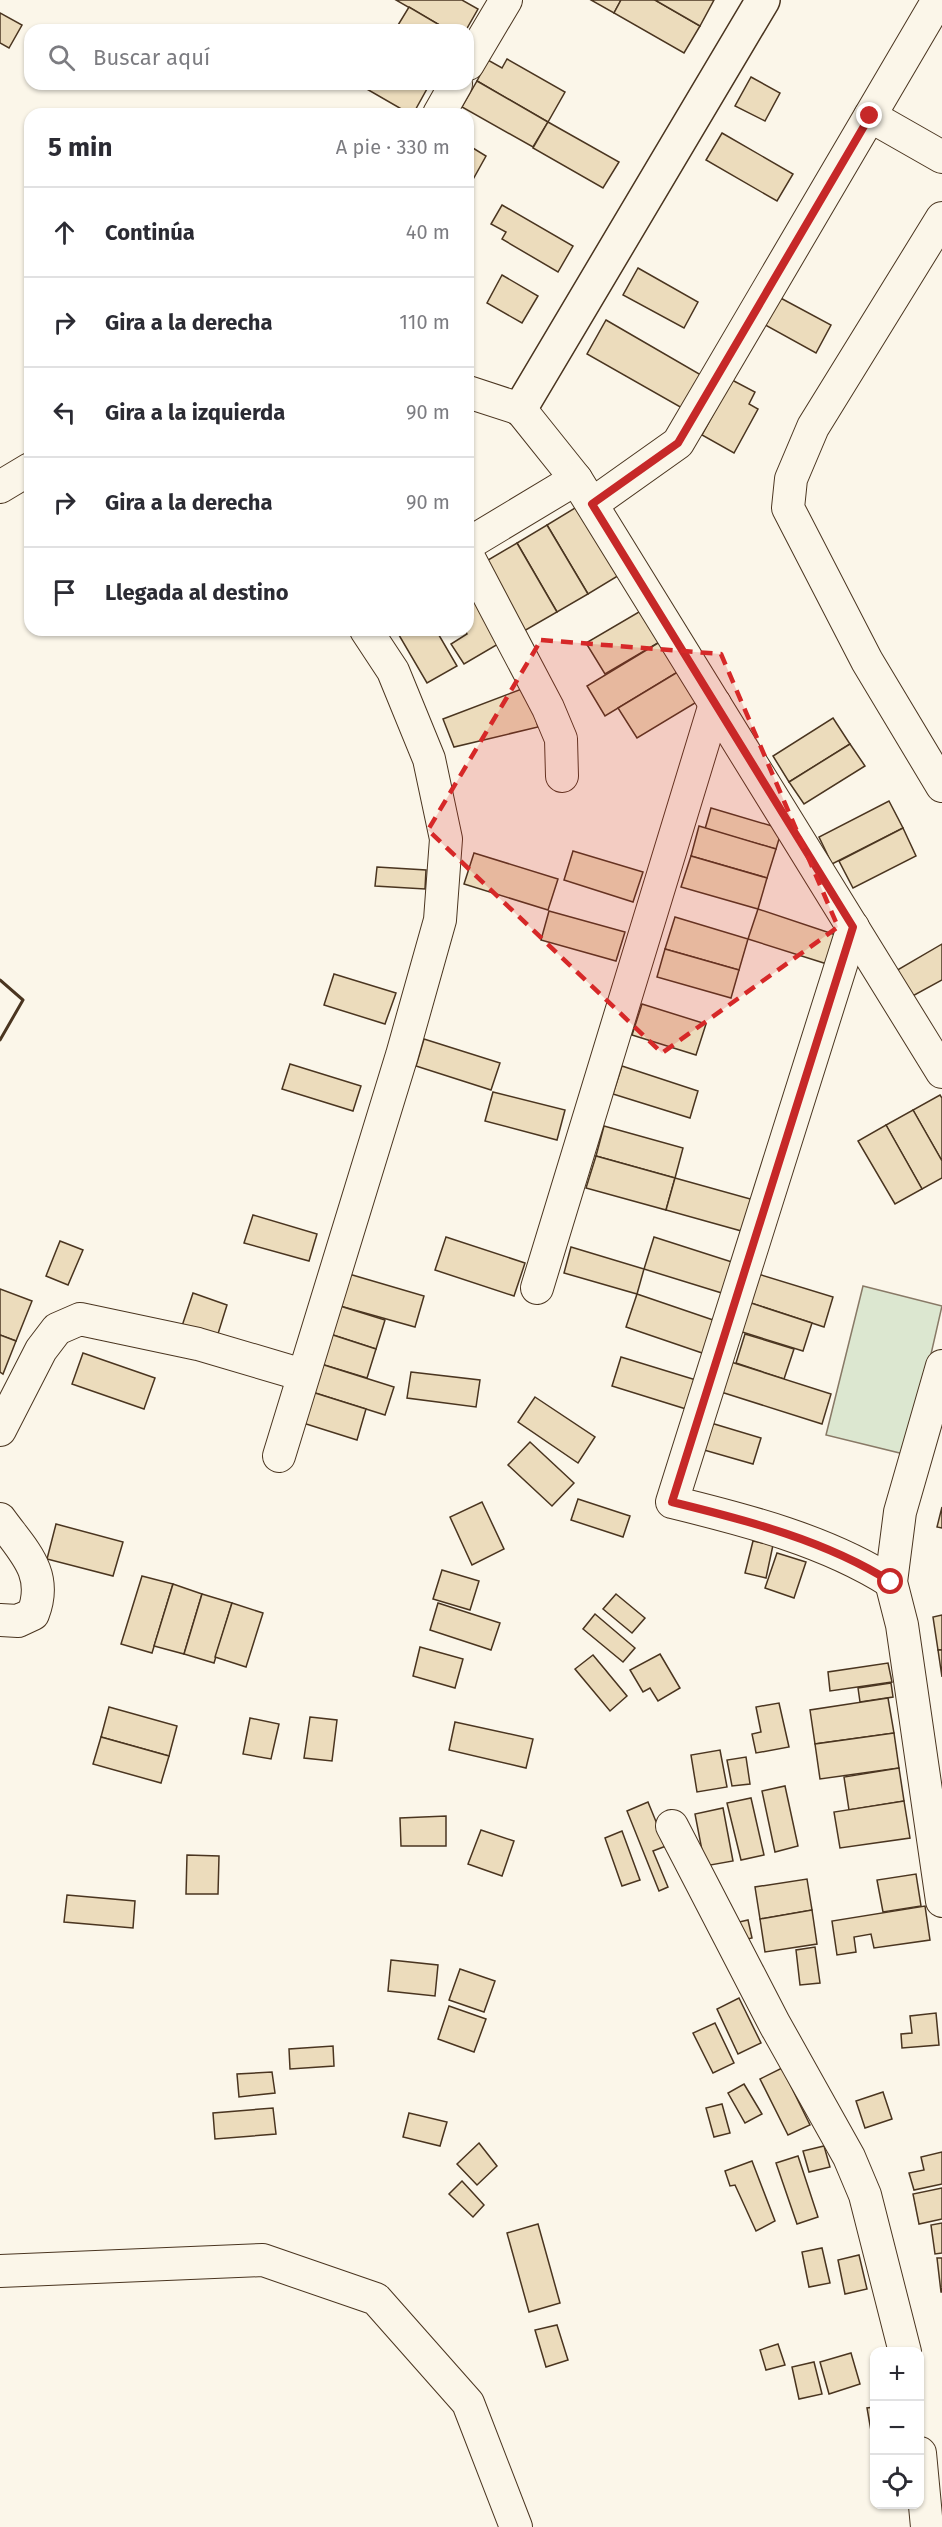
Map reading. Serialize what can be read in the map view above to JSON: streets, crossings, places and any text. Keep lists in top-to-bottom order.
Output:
{
  "page": {
    "search": "Buscar aquí",
    "heading": ["5 min", "A pie · 330 m"],
    "list": [
      ["Continúa", "40 m"],
      ["Gira a la derecha", "110 m"],
      ["Gira a la izquierda", "90 m"],
      ["Gira a la derecha", "90 m"],
      "Llegada al destino"
    ],
    "map_buttons": ["+", "−"]
  }
}
